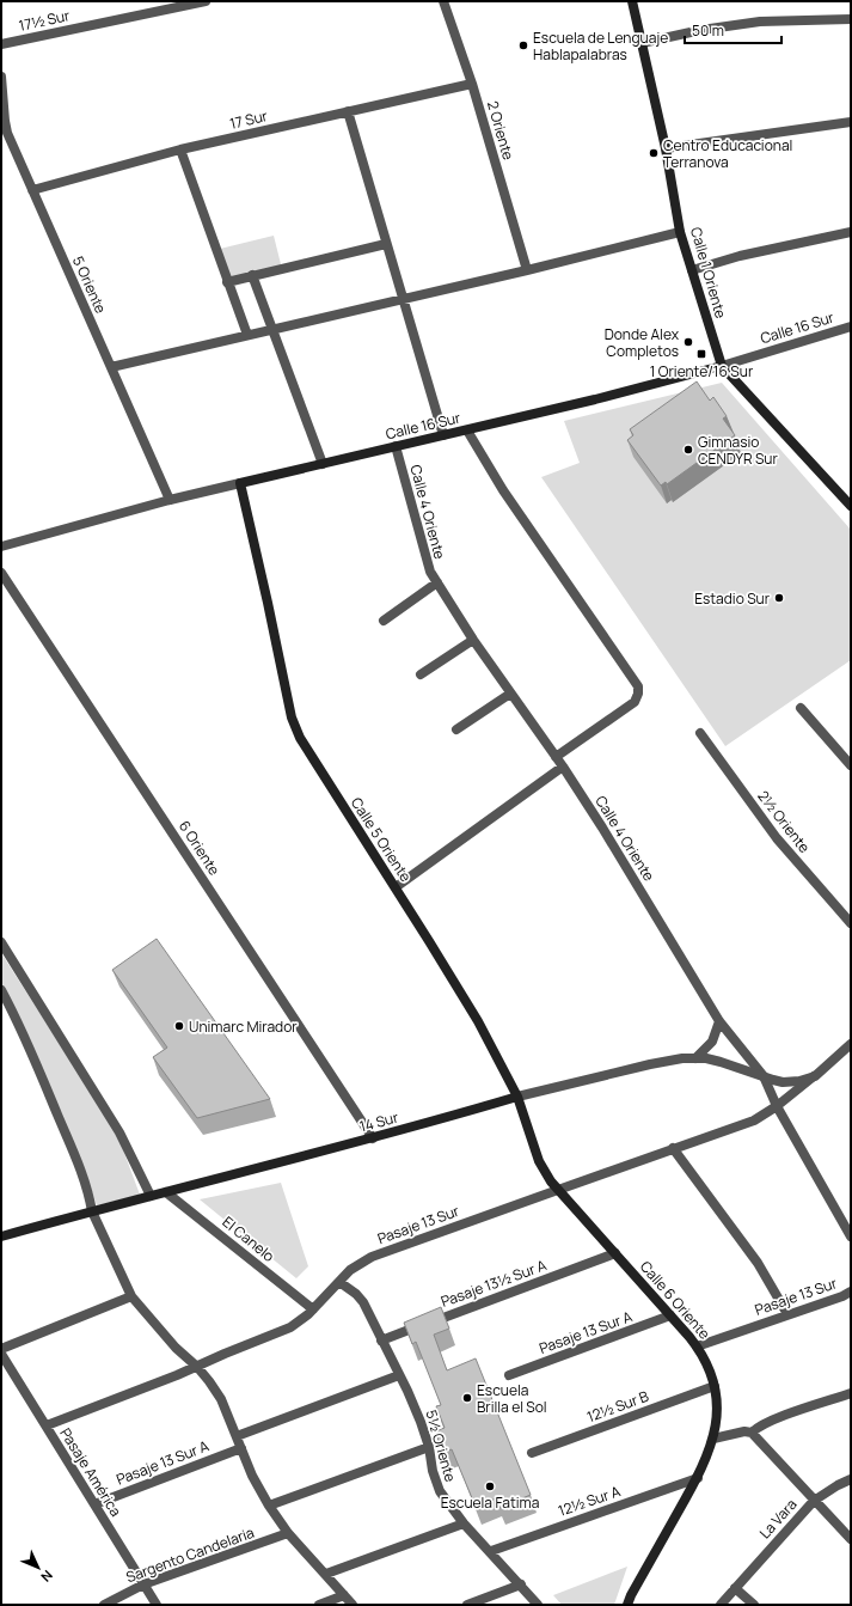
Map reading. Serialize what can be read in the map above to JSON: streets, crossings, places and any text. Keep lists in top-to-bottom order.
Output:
{
  "streets": {
    "main road": [
      "Calle 1 Oriente",
      "Calle 16 Sur",
      "Calle 5 Oriente",
      "14 Sur",
      "Calle 6 Oriente"
    ],
    "street": [
      "17½ Sur",
      "17 Sur",
      "2 Oriente",
      "5 Oriente",
      "Calle 4 Oriente",
      "2½ Oriente",
      "6 Oriente",
      "Pasaje 13 Sur",
      "El Canelo",
      "Pasaje 13½ Sur A",
      "Pasaje 13 Sur A",
      "12½ Sur B",
      "5½ Oriente",
      "Pasaje América",
      "12½ Sur A",
      "La Vara",
      "Sargento Candelaria"
    ]
  },
  "crossings": [
    ["17 Sur", "2 Oriente"],
    ["17 Sur", "5 Oriente"],
    ["Calle 1 Oriente", "Calle 16 Sur"],
    ["5 Oriente", "Calle 16 Sur"],
    ["Calle 16 Sur", "Calle 4 Oriente"],
    ["Calle 16 Sur", "Calle 5 Oriente"],
    ["Calle 4 Oriente", "14 Sur"],
    ["Calle 4 Oriente", "Pasaje 13 Sur"],
    ["Calle 5 Oriente", "14 Sur"],
    ["Calle 5 Oriente", "Pasaje 13 Sur"],
    ["Calle 5 Oriente", "Calle 6 Oriente"],
    ["6 Oriente", "14 Sur"],
    ["14 Sur", "Pasaje 13 Sur"],
    ["14 Sur", "El Canelo"],
    ["Pasaje 13 Sur", "El Canelo"],
    ["Pasaje 13 Sur", "Calle 6 Oriente"],
    ["Pasaje 13 Sur", "5½ Oriente"],
    ["Pasaje 13 Sur", "Pasaje América"],
    ["Pasaje 13½ Sur A", "Calle 6 Oriente"],
    ["Pasaje 13½ Sur A", "5½ Oriente"],
    ["Calle 6 Oriente", "Pasaje 13 Sur A"],
    ["Calle 6 Oriente", "12½ Sur B"],
    ["Calle 6 Oriente", "12½ Sur A"],
    ["Pasaje 13 Sur A", "Pasaje América"],
    ["5½ Oriente", "12½ Sur A"],
    ["Pasaje América", "Sargento Candelaria"]
  ],
  "places": {
    "other": [
      "Escuela de Lenguaje Hablapalabras",
      "Centro Educacional Terranova",
      "Donde Alex Completos",
      "Gimnasio CENDYR Sur",
      "Estadio Sur",
      "Unimarc Mirador",
      "Escuela Brilla el Sol",
      "Escuela Fatima"
    ],
    "transit": ["1 Oriente/16 Sur"]
  },
  "scale_bar": "50 m",
  "north": "bottom right"
}
